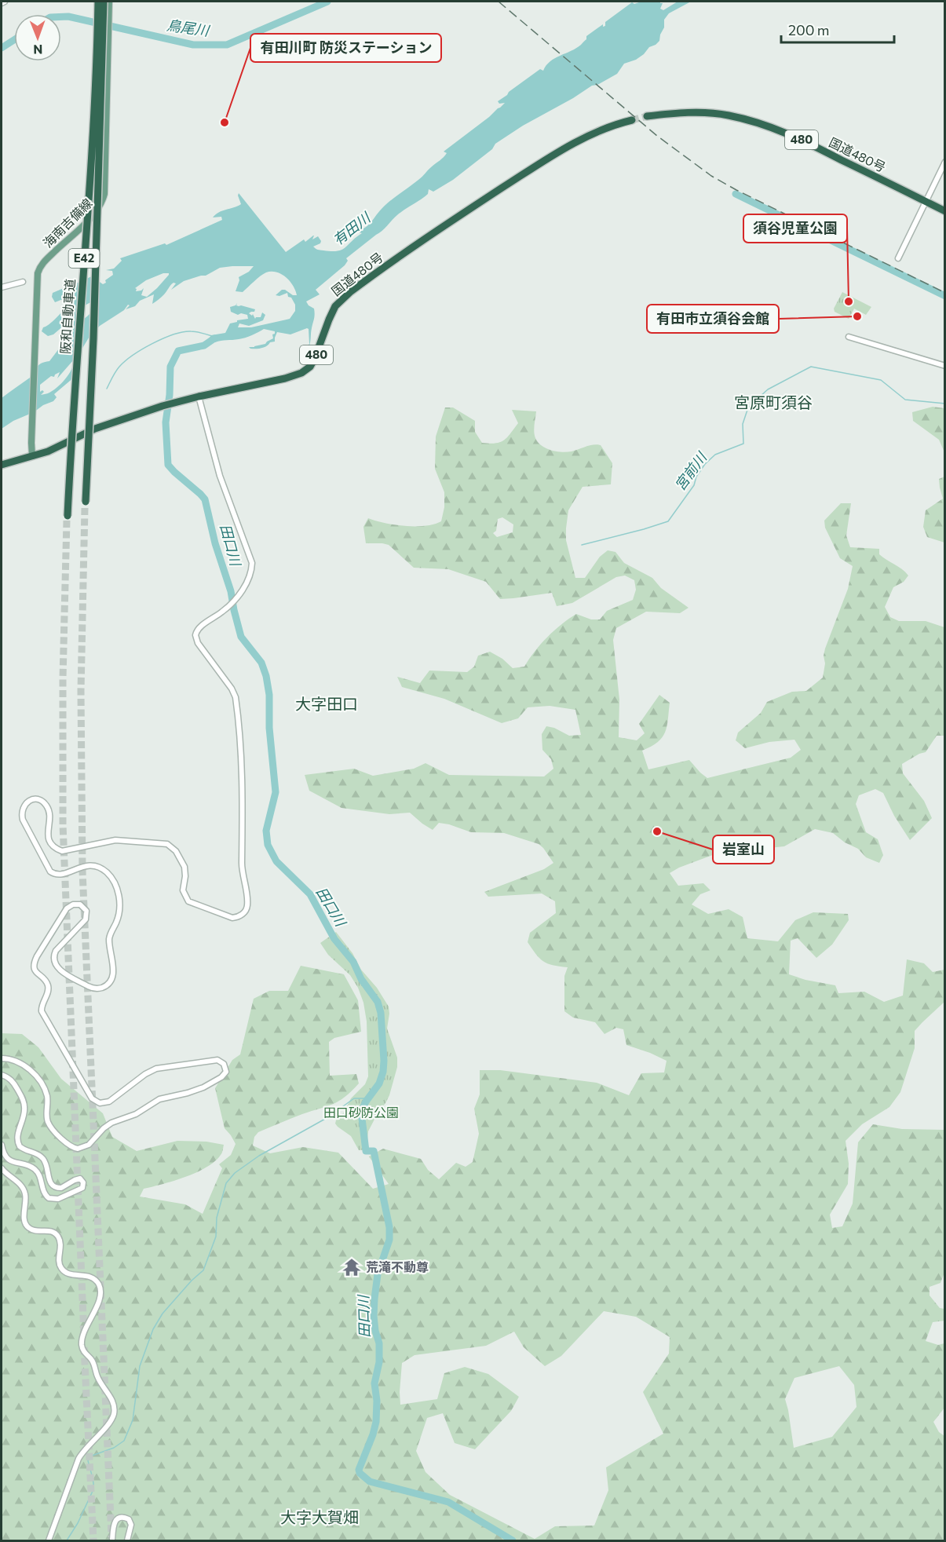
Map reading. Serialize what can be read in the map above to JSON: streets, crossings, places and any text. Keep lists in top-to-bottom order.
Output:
{
  "streets": {
    "highway": [
      "480",
      "国道480号",
      "E42",
      "阪和自動車道"
    ],
    "main road": ["海南吉備線"]
  },
  "crossings": [
    ["国道480号", "海南吉備線"]
  ],
  "districts": ["宮原町須谷", "大字田口", "大字大賀畑"],
  "water": [
    "鳥尾川",
    "有田川",
    "宮前川",
    "田口川"
  ],
  "parks": ["田口砂防公園"],
  "places": {
    "other": [
      "有田川町 防災ステーション",
      "須谷児童公園",
      "有田市立須谷会館",
      "岩室山"
    ],
    "temple": ["荒滝不動尊"]
  },
  "scale_bar": "200 m",
  "north": "bottom"
}
